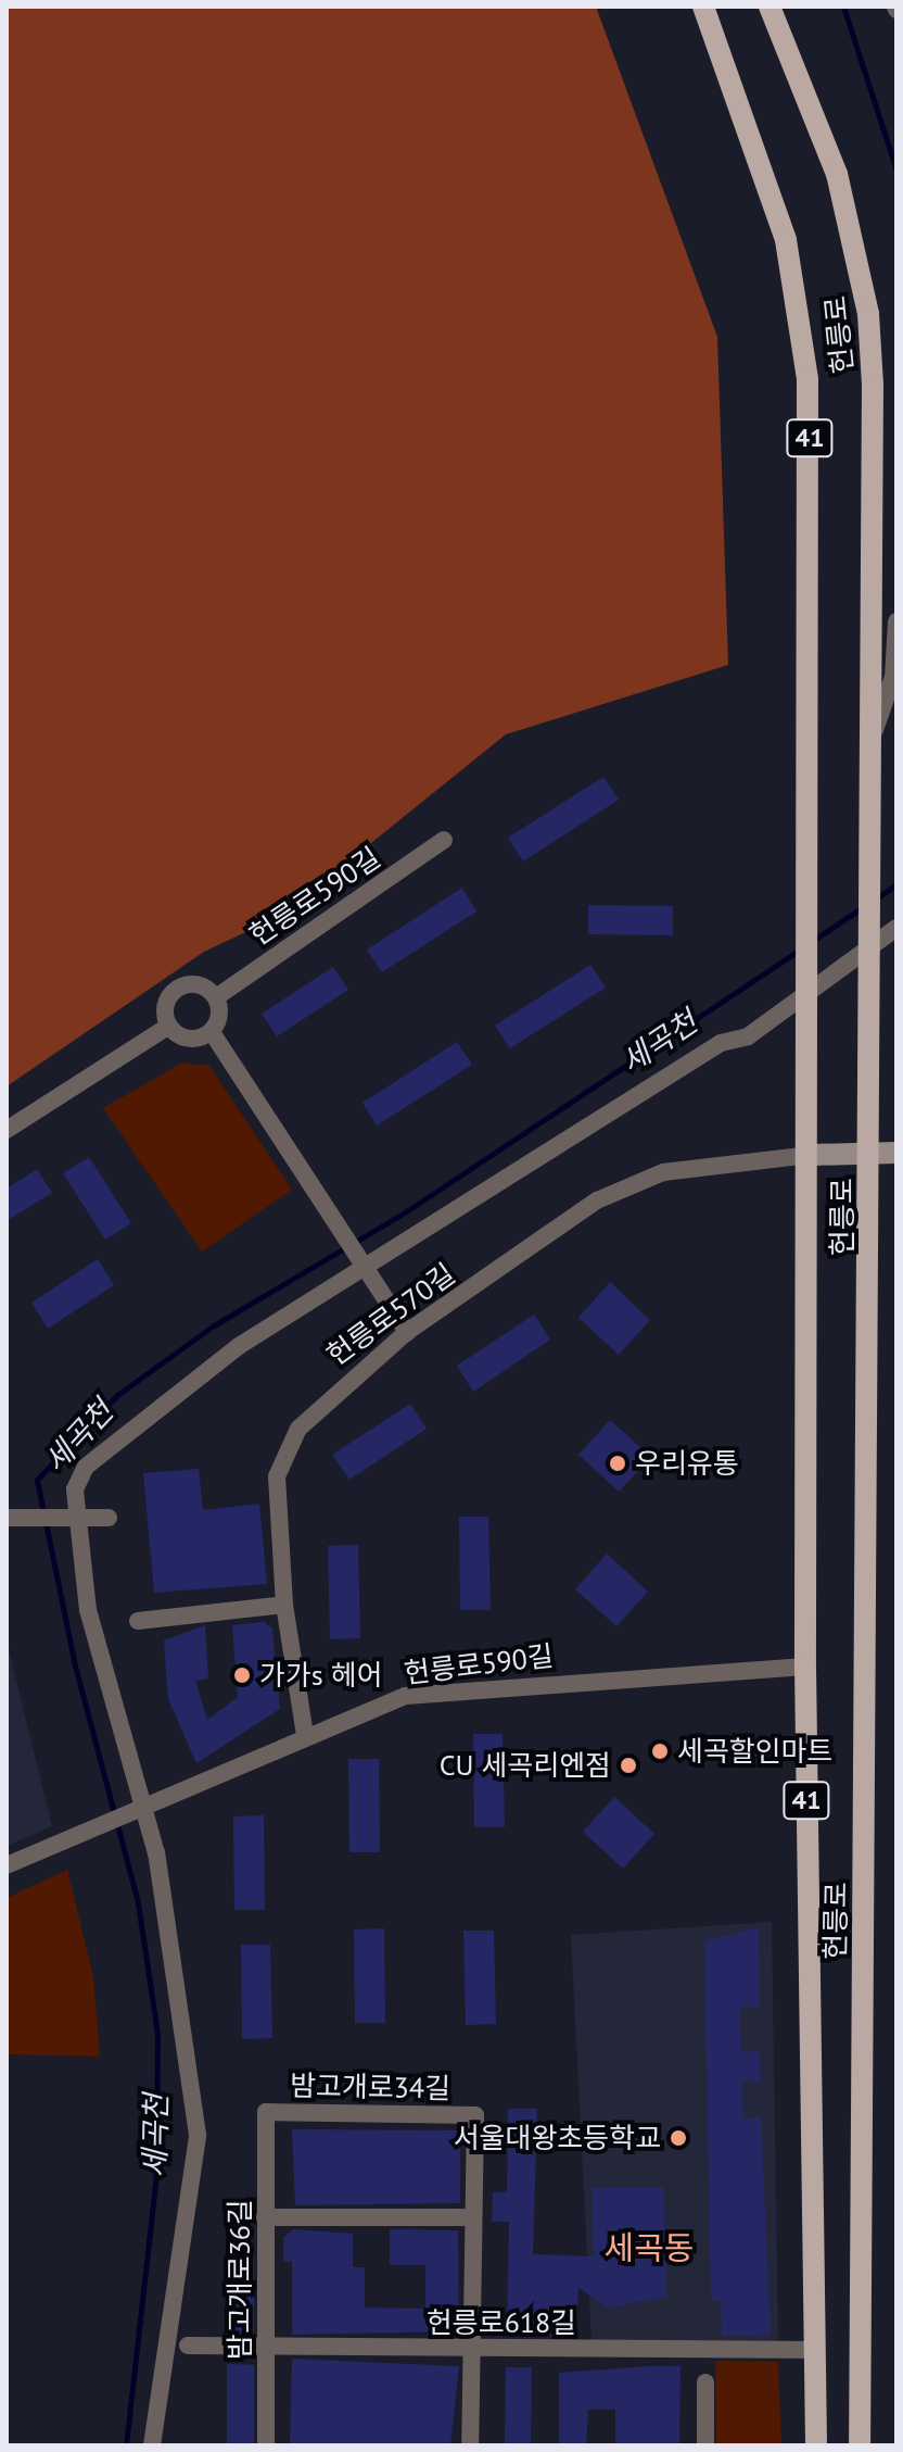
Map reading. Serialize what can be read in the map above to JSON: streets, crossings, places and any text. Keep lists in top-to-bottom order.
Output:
{
  "streets": {
    "main road": ["헌릉로", "41"],
    "street": [
      "헌릉로590길",
      "헌릉로570길",
      "밤고개로34길",
      "밤고개로36길",
      "헌릉로618길"
    ]
  },
  "crossings": [
    ["헌릉로", "헌릉로590길"],
    ["헌릉로", "헌릉로570길"],
    ["헌릉로", "헌릉로618길"],
    ["헌릉로590길", "헌릉로570길"],
    ["밤고개로34길", "밤고개로36길"],
    ["밤고개로34길", "헌릉로618길"],
    ["밤고개로36길", "헌릉로618길"]
  ],
  "districts": ["세곡동"],
  "water": ["세곡천"],
  "places": [
    "우리유통",
    "가가s 헤어",
    "세곡할인마트",
    "CU 세곡리엔점",
    "서울대왕초등학교"
  ]
}
